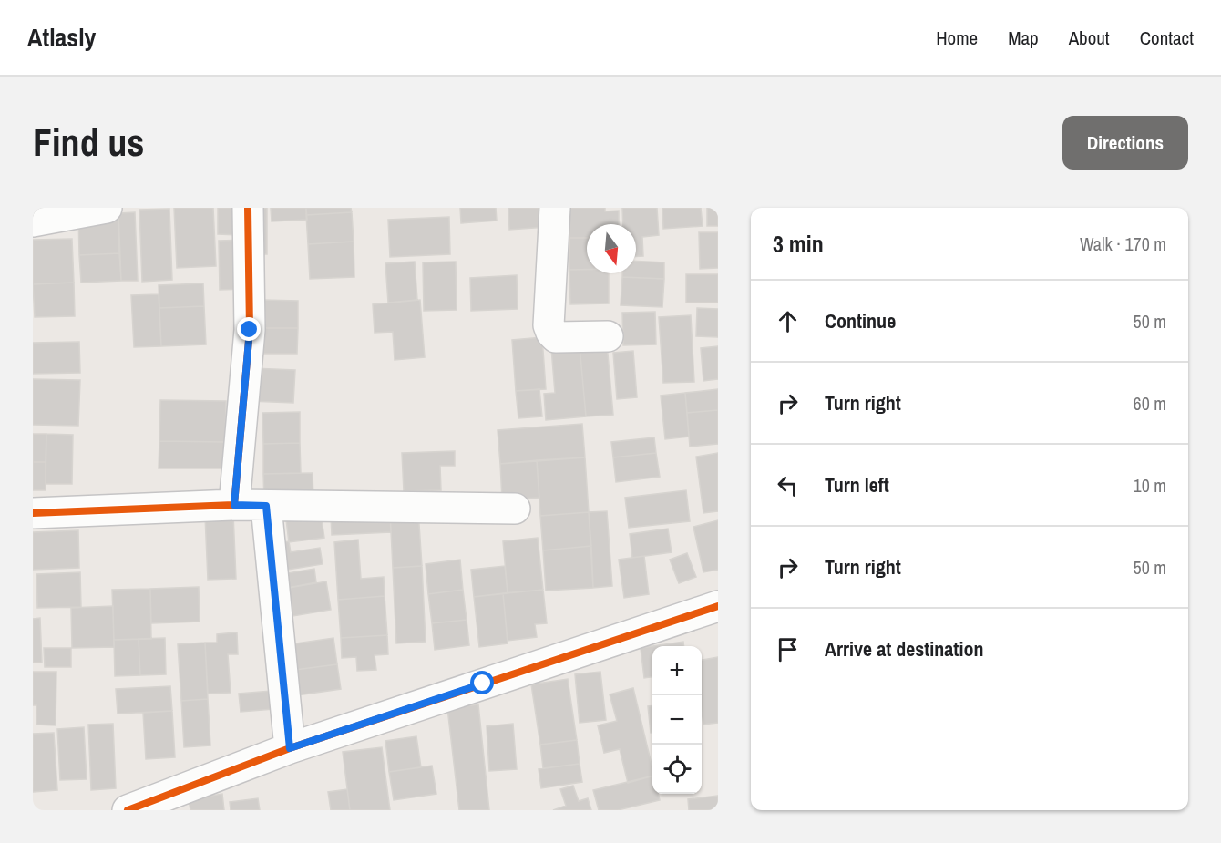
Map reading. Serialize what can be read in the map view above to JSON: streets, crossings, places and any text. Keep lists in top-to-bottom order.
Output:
{
  "north": "bottom",
  "page": {
    "header": "Atlasly",
    "nav": [
      "Home",
      "Map",
      "About",
      "Contact"
    ],
    "buttons": "Directions",
    "title": "Find us",
    "heading": ["3 min", "Walk · 170 m"],
    "list": [
      ["Continue", "50 m"],
      ["Turn right", "60 m"],
      ["Turn left", "10 m"],
      ["Turn right", "50 m"],
      "Arrive at destination"
    ],
    "map_buttons": ["+", "−"]
  }
}
